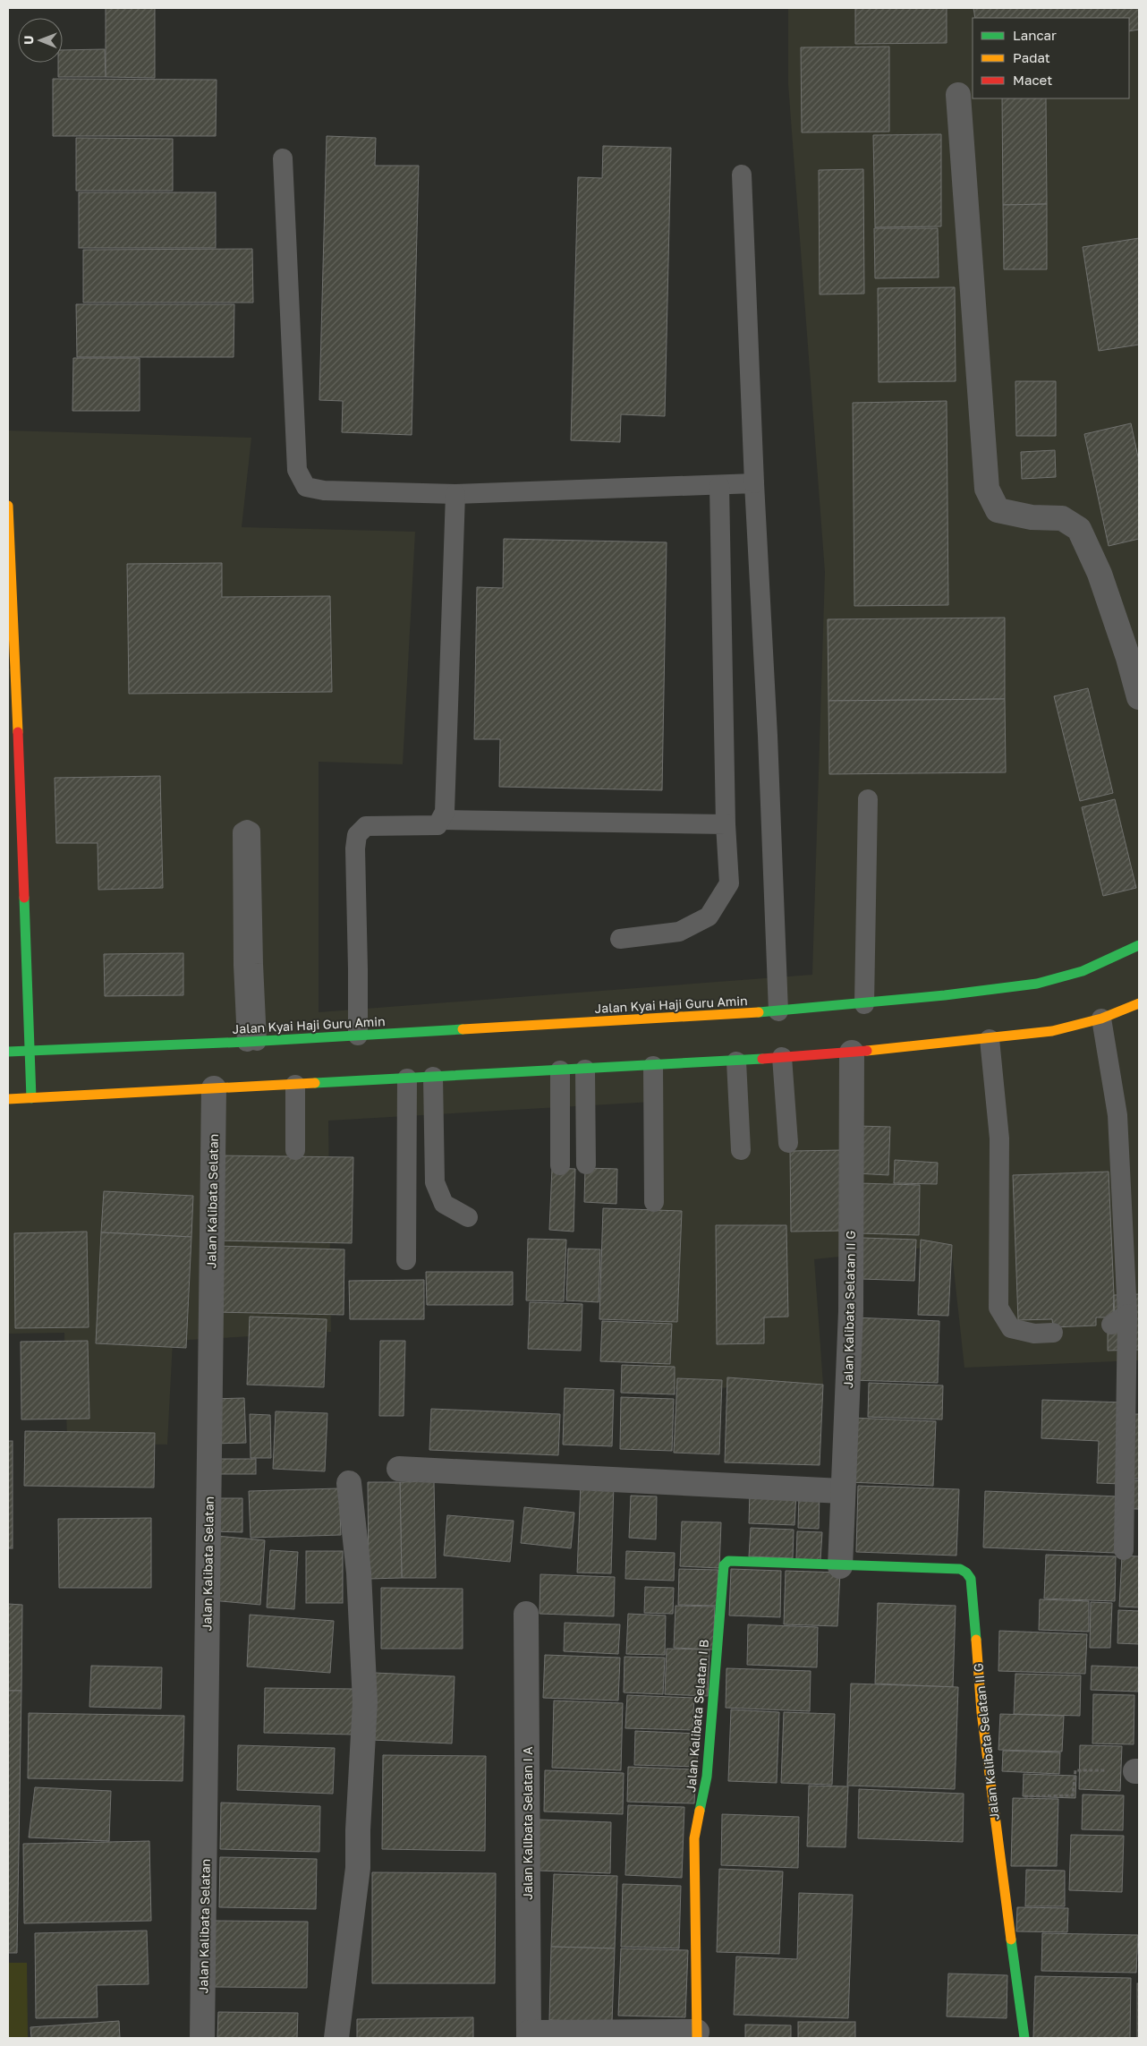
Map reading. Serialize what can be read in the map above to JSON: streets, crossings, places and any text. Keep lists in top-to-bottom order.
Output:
{
  "streets": {
    "main road": ["Jalan Kyai Haji Guru Amin", "Jalan Kalibata Selatan II G", "Jalan Kalibata Selatan I B"],
    "street": ["Jalan Kalibata Selatan", "Jalan Kalibata Selatan I A"]
  },
  "crossings": [
    ["Jalan Kalibata Selatan II G", "Jalan Kalibata Selatan I B"]
  ],
  "legend": ["Lancar", "Padat", "Macet"],
  "north": "left"
}
